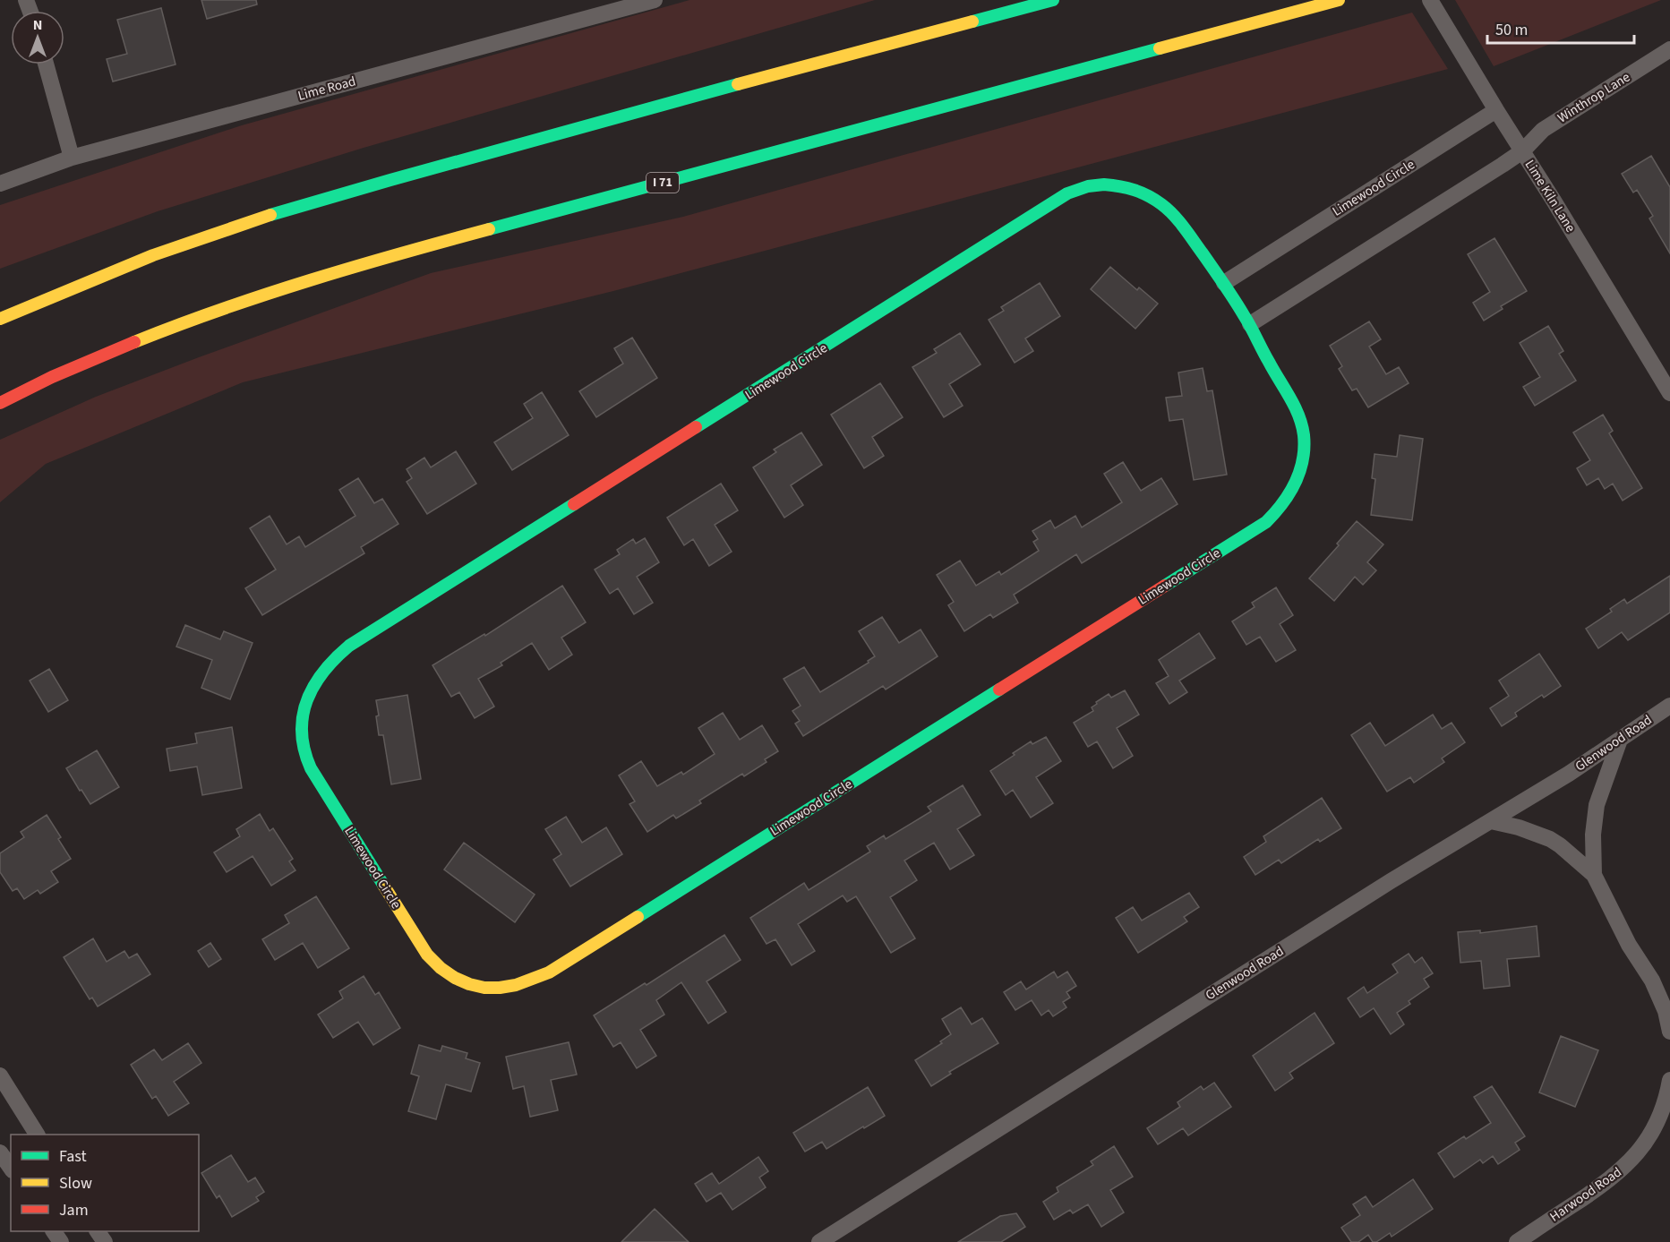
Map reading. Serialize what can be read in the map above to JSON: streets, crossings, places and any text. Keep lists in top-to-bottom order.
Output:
{
  "streets": {
    "main road": ["I 71", "Limewood Circle"],
    "street": [
      "Lime Road",
      "Winthrop Lane",
      "Lime Kiln Lane",
      "Glenwood Road",
      "Harwood Road"
    ]
  },
  "crossings": [
    ["Winthrop Lane", "Lime Kiln Lane"],
    ["Limewood Circle", "Lime Kiln Lane"]
  ],
  "legend": ["Fast", "Slow", "Jam"],
  "scale_bar": "50 m",
  "north": "top"
}
